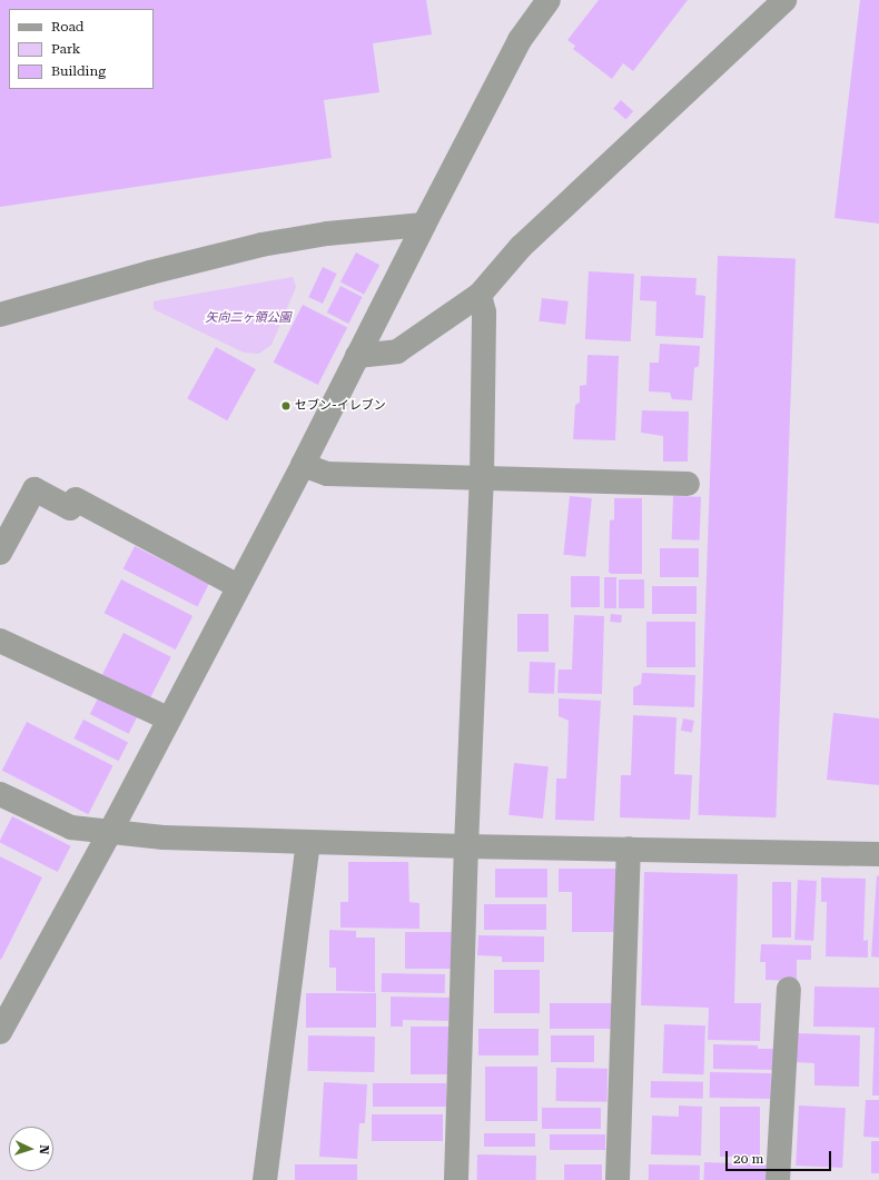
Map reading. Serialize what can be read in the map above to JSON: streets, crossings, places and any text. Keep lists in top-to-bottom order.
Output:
{
  "parks": ["矢向二ヶ領公園"],
  "places": ["セブン-イレブン"],
  "legend": ["Road", "Park", "Building"],
  "scale_bar": "20 m",
  "north": "right"
}
